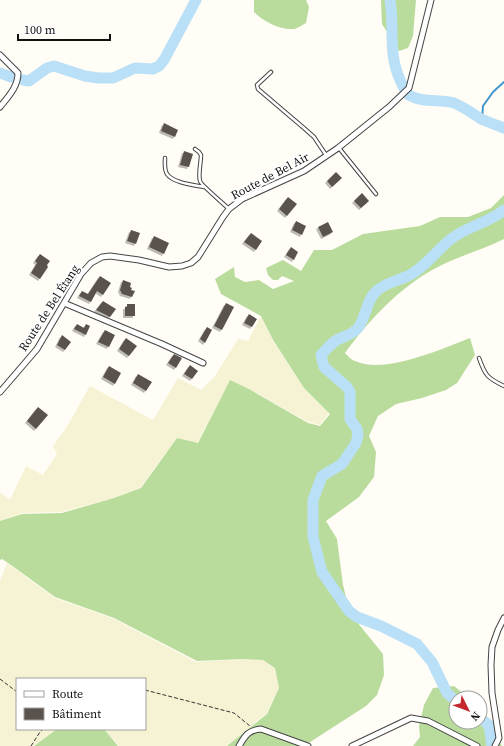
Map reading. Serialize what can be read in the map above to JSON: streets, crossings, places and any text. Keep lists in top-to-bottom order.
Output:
{
  "streets": {
    "street": ["Route de Bel Air", "Route de Bel Étang"]
  },
  "crossings": [
    ["Route de Bel Air", "Route de Bel Étang"]
  ],
  "legend": ["Route", "Bâtiment"],
  "scale_bar": "100 m",
  "north": "bottom right"
}
